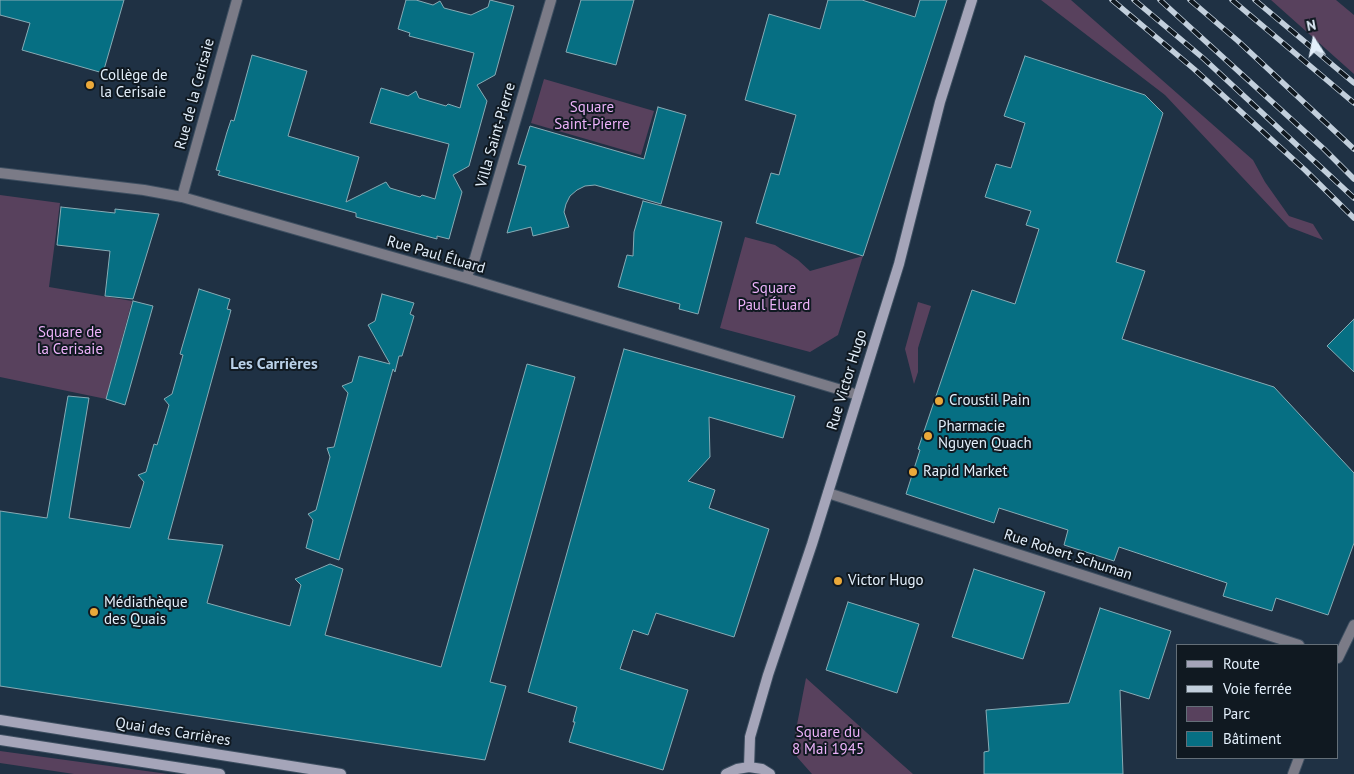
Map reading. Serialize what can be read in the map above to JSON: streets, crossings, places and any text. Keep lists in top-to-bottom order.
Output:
{
  "streets": {
    "street": [
      "Rue de la Cerisaie",
      "Villa Saint-Pierre",
      "Rue Paul Éluard",
      "Rue Victor Hugo",
      "Rue Robert Schuman",
      "Quai des Carrières"
    ]
  },
  "crossings": [
    ["Rue de la Cerisaie", "Rue Paul Éluard"],
    ["Villa Saint-Pierre", "Rue Paul Éluard"],
    ["Rue Paul Éluard", "Rue Victor Hugo"],
    ["Rue Victor Hugo", "Rue Robert Schuman"]
  ],
  "districts": ["Les Carrières"],
  "parks": [
    "Square Saint-Pierre",
    "Square Paul Éluard",
    "Square de la Cerisaie",
    "Square du 8 Mai 1945"
  ],
  "places": [
    "Collège de la Cerisaie",
    "Croustil Pain",
    "Pharmacie Nguyen Quach",
    "Rapid Market",
    "Victor Hugo",
    "Médiathèque des Quais"
  ],
  "legend": [
    "Route",
    "Voie ferrée",
    "Parc",
    "Bâtiment"
  ],
  "north": "top"
}
